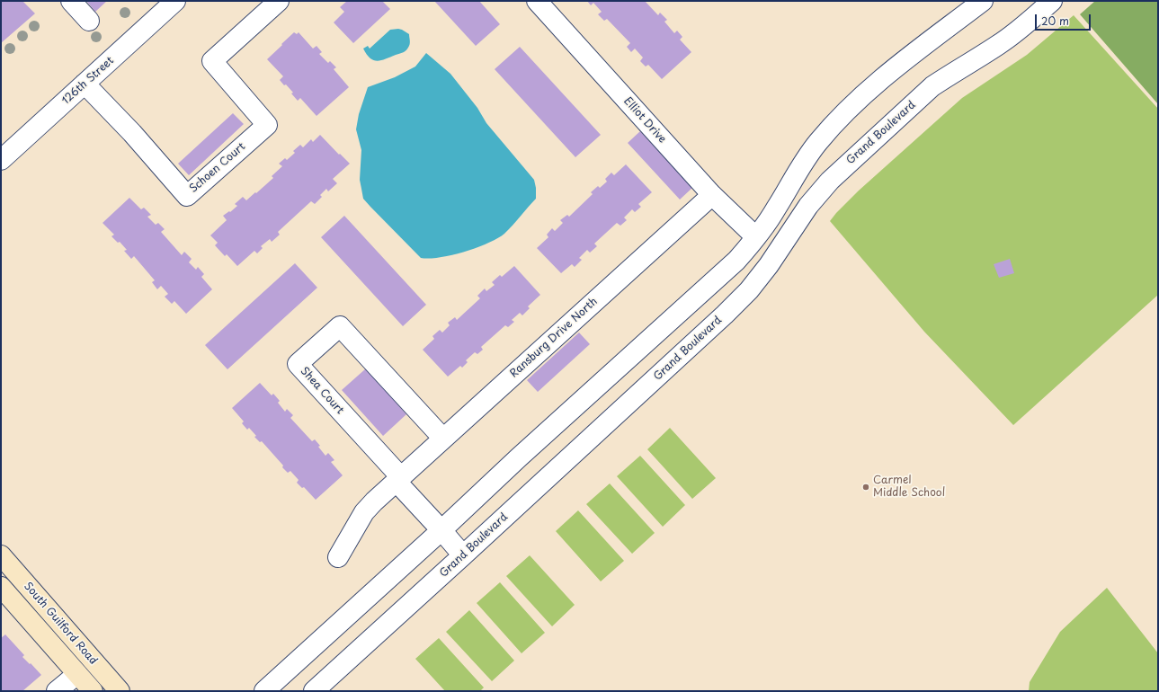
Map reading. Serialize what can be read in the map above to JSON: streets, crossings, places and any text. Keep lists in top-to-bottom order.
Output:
{
  "streets": {
    "main road": ["South Guilford Road"],
    "street": [
      "126th Street",
      "Elliot Drive",
      "Grand Boulevard",
      "Schoen Court",
      "Ransburg Drive North",
      "Shea Court"
    ]
  },
  "crossings": [
    ["126th Street", "Schoen Court"],
    ["Elliot Drive", "Ransburg Drive North"],
    ["Ransburg Drive North", "Shea Court"]
  ],
  "places": ["Carmel Middle School"],
  "scale_bar": "20 m"
}
